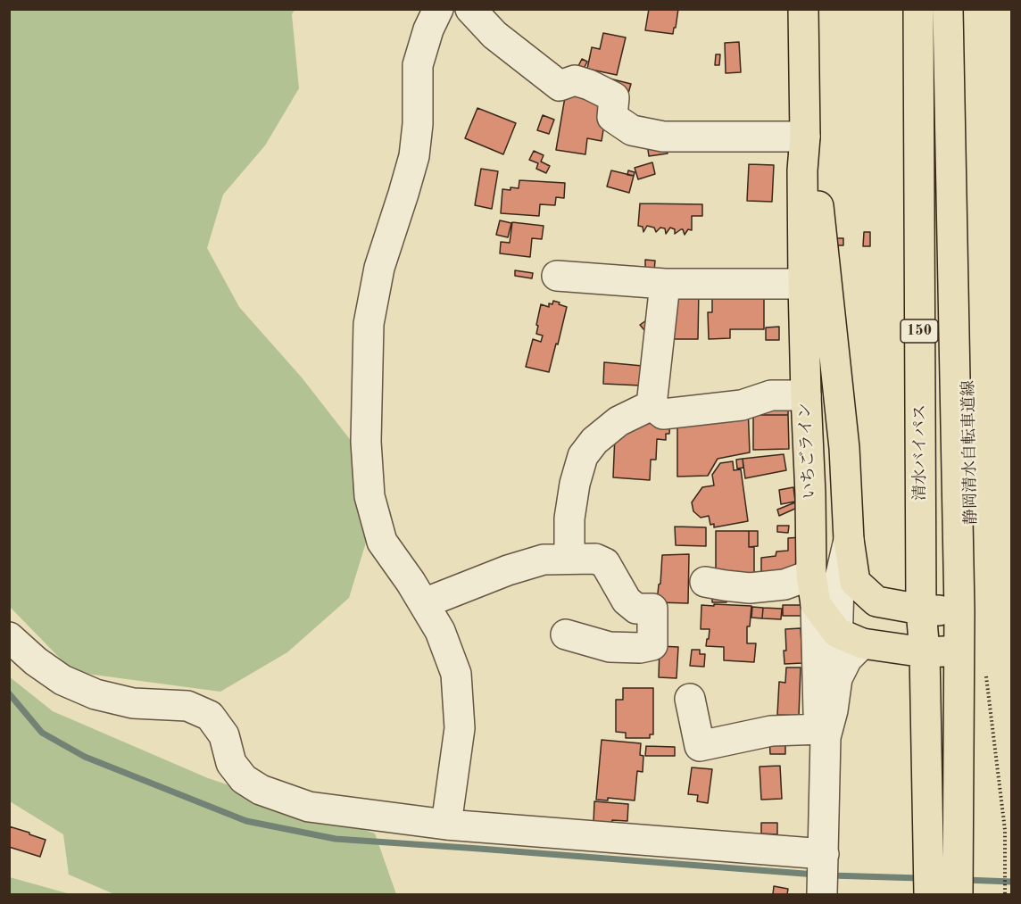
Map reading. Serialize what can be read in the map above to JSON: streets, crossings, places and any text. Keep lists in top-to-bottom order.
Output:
{
  "streets": {
    "highway": ["150", "いちごライン", "清水バイパス"]
  },
  "crossings": [
    ["150", "いちごライン"],
    ["いちごライン", "清水バイパス"]
  ]
}
